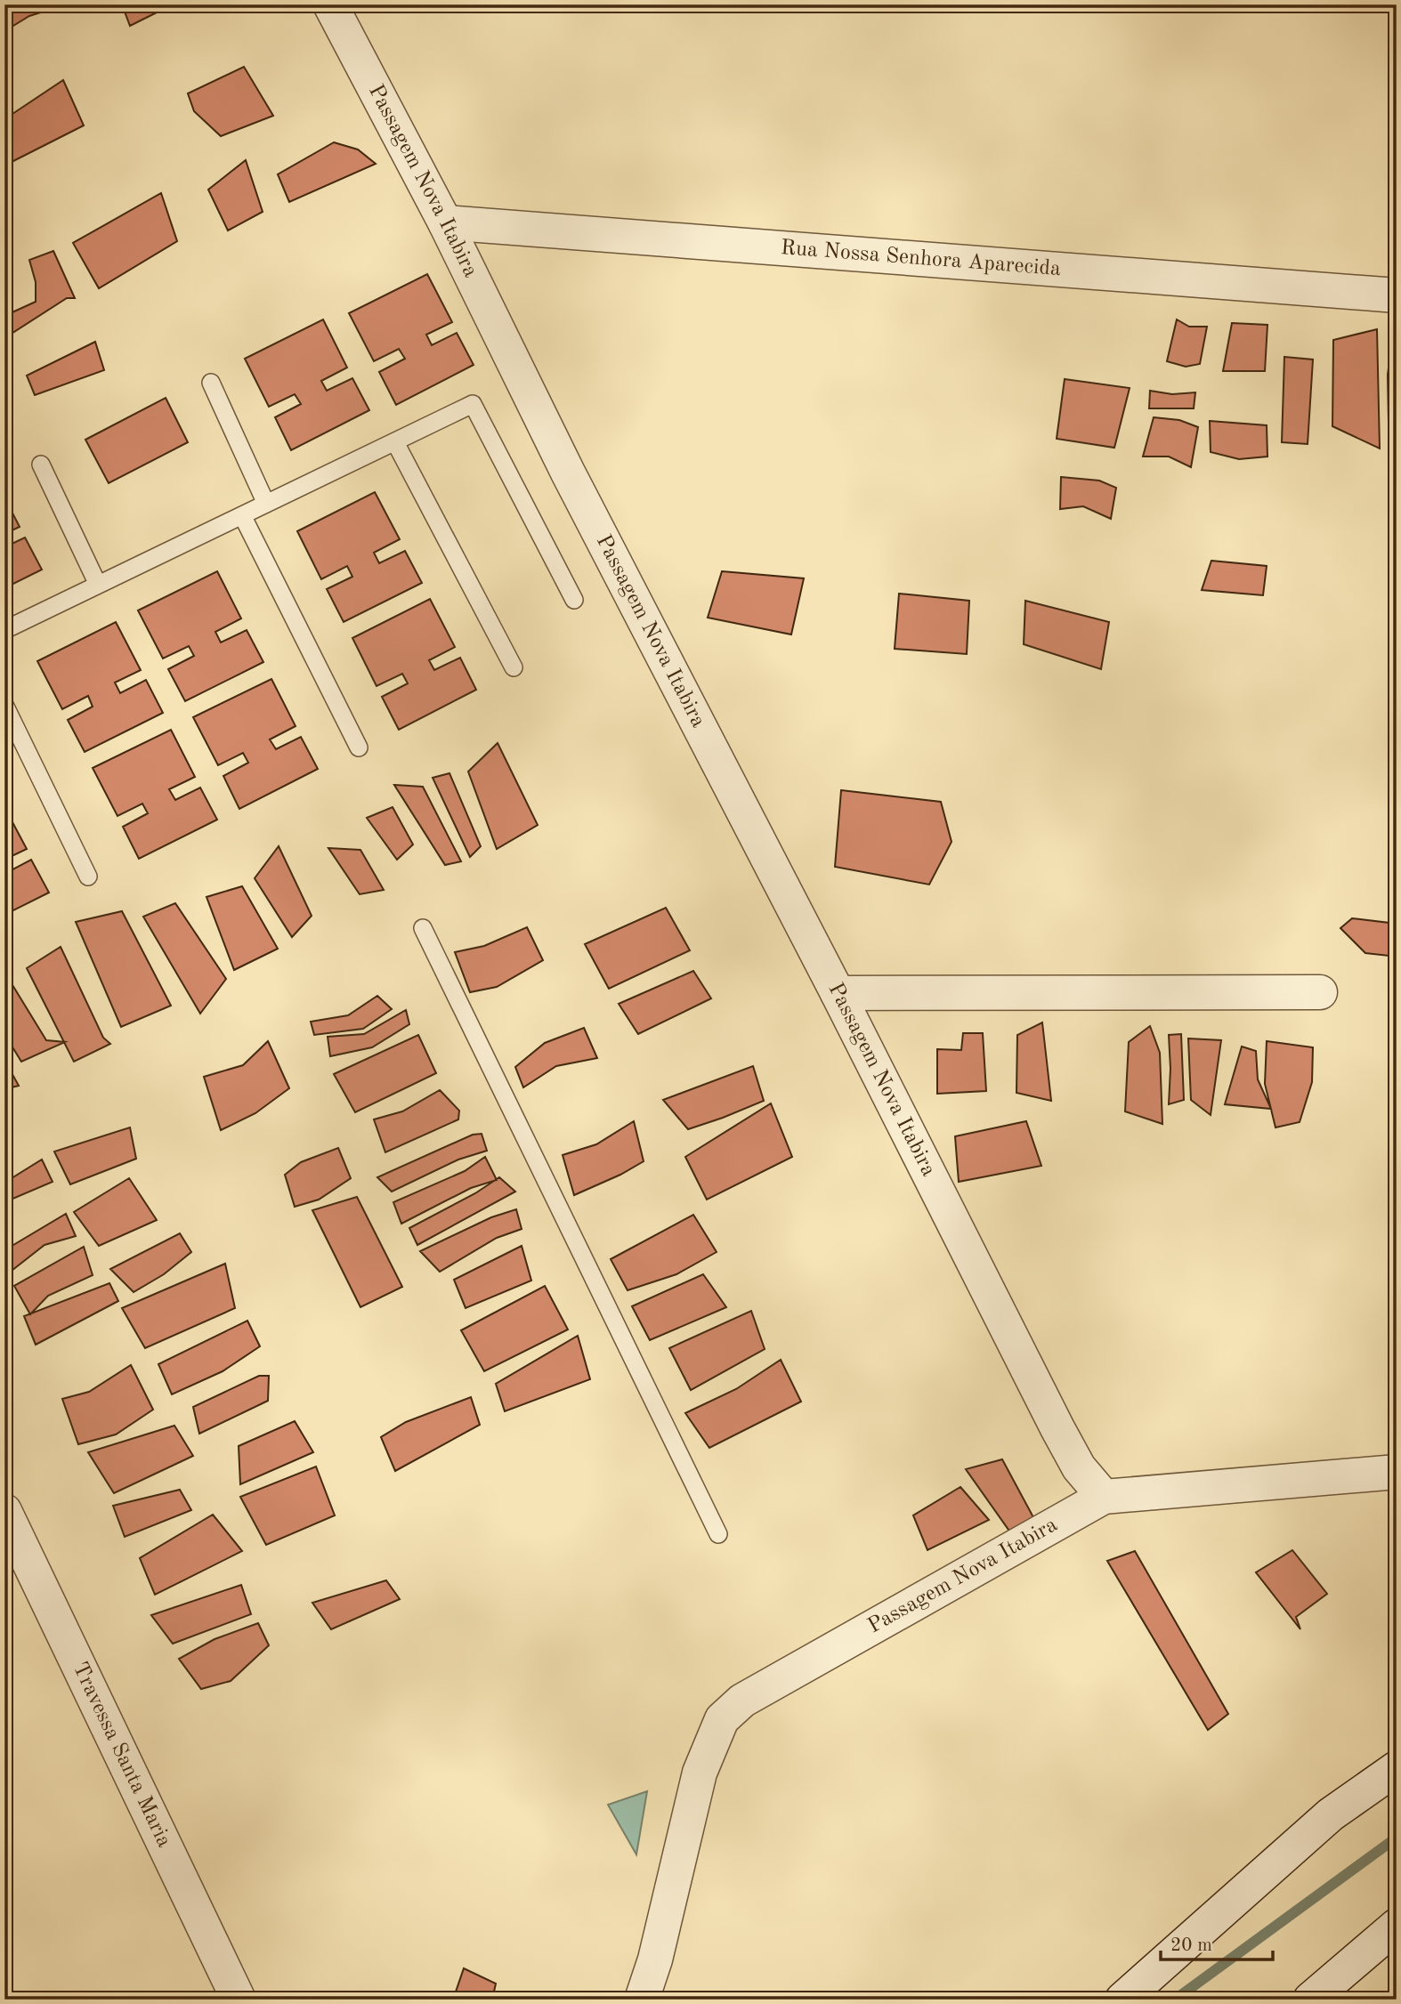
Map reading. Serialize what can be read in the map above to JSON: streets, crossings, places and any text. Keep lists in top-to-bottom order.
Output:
{
  "streets": {
    "street": ["Passagem Nova Itabira", "Rua Nossa Senhora Aparecida", "Travessa Santa Maria"]
  },
  "crossings": [
    ["Passagem Nova Itabira", "Rua Nossa Senhora Aparecida"]
  ],
  "scale_bar": "20 m"
}
